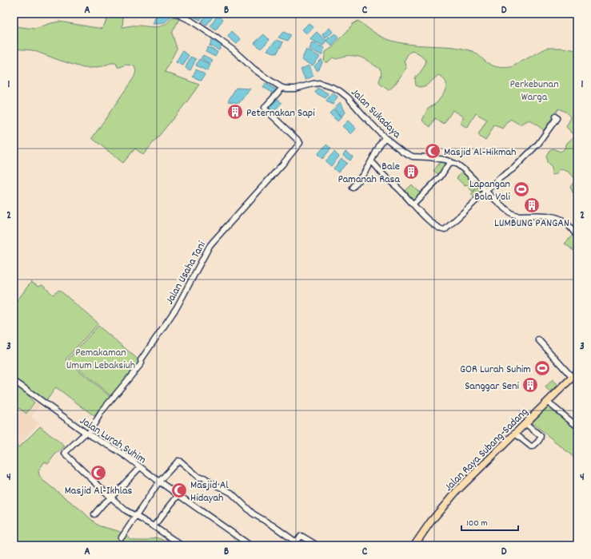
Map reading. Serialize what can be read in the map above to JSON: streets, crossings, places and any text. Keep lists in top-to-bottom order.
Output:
{
  "streets": {
    "main road": ["Jalan Raya Subang-Sadang"],
    "street": ["Jalan Sukadaya", "Jalan Usaha Tani", "Jalan Lurah Suhim"]
  },
  "crossings": [
    ["Jalan Sukadaya", "Jalan Usaha Tani"],
    ["Jalan Usaha Tani", "Jalan Lurah Suhim"]
  ],
  "parks": ["Perkebunan Warga", "Pemakaman Umum Lebaksiuh"],
  "places": {
    "building": [
      "Peternakan Sapi",
      "Bale Pamanah Rasa",
      "LUMBUNG PANGAN",
      "Sanggar Seni"
    ],
    "mosque": ["Masjid Al-Hikmah", "Masjid Al-Ikhlas", "Masjid Al Hidayah"],
    "sports": ["Lapangan Bola Voli", "GOR Lurah Suhim"]
  },
  "scale_bar": "100 m",
  "grid": {
    "columns": [
      "A",
      "B",
      "C",
      "D"
    ],
    "rows": [
      "1",
      "2",
      "3",
      "4"
    ]
  }
}
